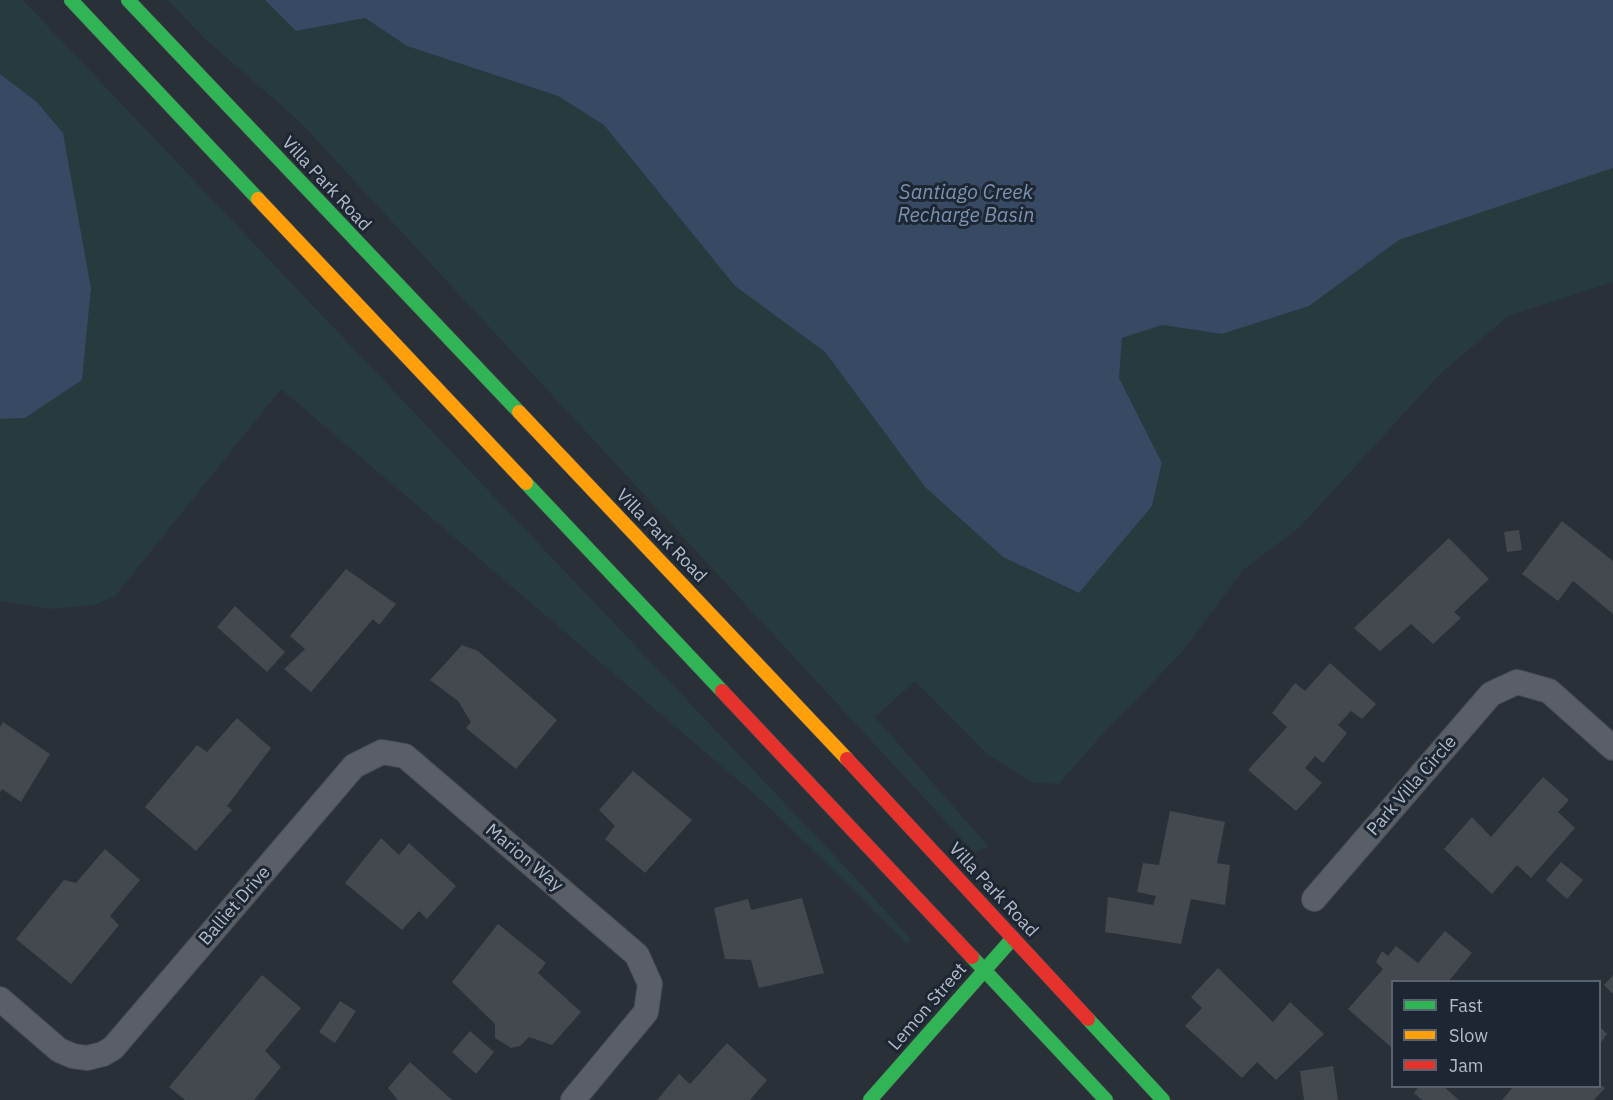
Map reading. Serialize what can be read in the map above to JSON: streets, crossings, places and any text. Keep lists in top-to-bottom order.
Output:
{
  "streets": {
    "main road": ["Villa Park Road", "Lemon Street"],
    "street": ["Park Villa Circle", "Marion Way", "Balliet Drive"]
  },
  "crossings": [
    ["Villa Park Road", "Lemon Street"],
    ["Marion Way", "Balliet Drive"]
  ],
  "water": ["Santiago Creek Recharge Basin"],
  "legend": ["Fast", "Slow", "Jam"]
}
